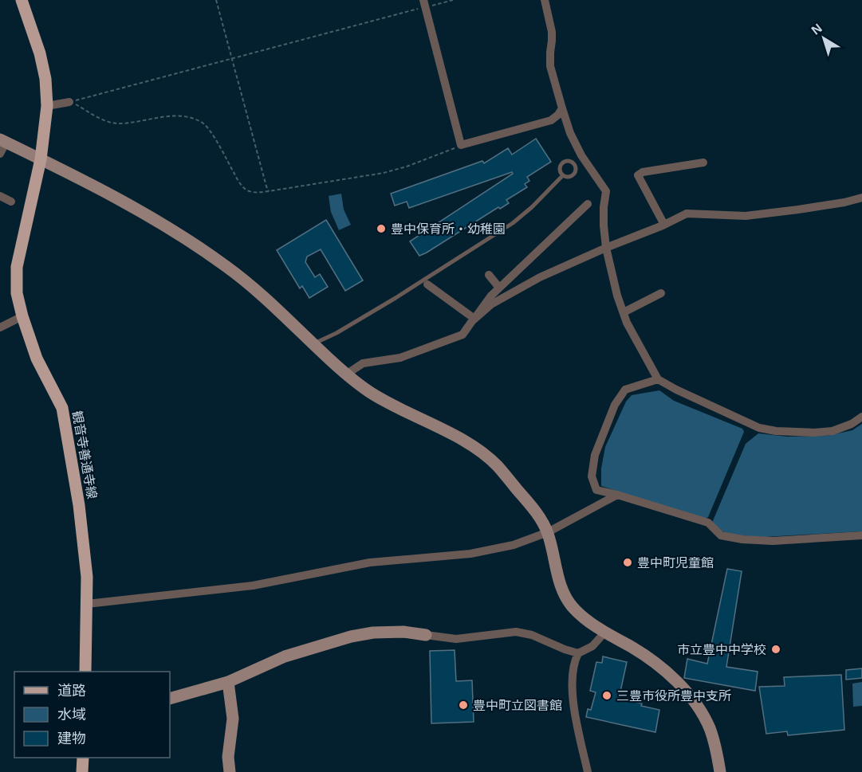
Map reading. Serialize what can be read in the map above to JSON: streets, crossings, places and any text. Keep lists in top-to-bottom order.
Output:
{
  "streets": {
    "main road": ["観音寺善通寺線"]
  },
  "places": [
    "豊中保育所・幼稚園",
    "豊中町児童館",
    "市立豊中中学校",
    "三豊市役所豊中支所",
    "豊中町立図書館"
  ],
  "legend": ["道路", "水域", "建物"],
  "north": "top left"
}
